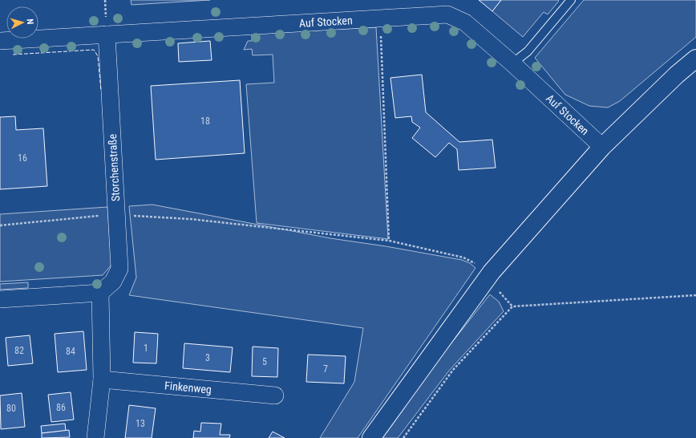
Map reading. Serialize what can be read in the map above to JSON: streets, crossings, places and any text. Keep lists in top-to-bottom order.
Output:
{
  "streets": {
    "street": ["Auf Stocken", "Storchenstraße", "Finkenweg"]
  },
  "crossings": [
    ["Auf Stocken", "Storchenstraße"]
  ],
  "house_numbers": [
    "18",
    "16",
    "1",
    "82",
    "84",
    "3",
    "5",
    "7",
    "86",
    "80",
    "13"
  ],
  "north": "right"
}
